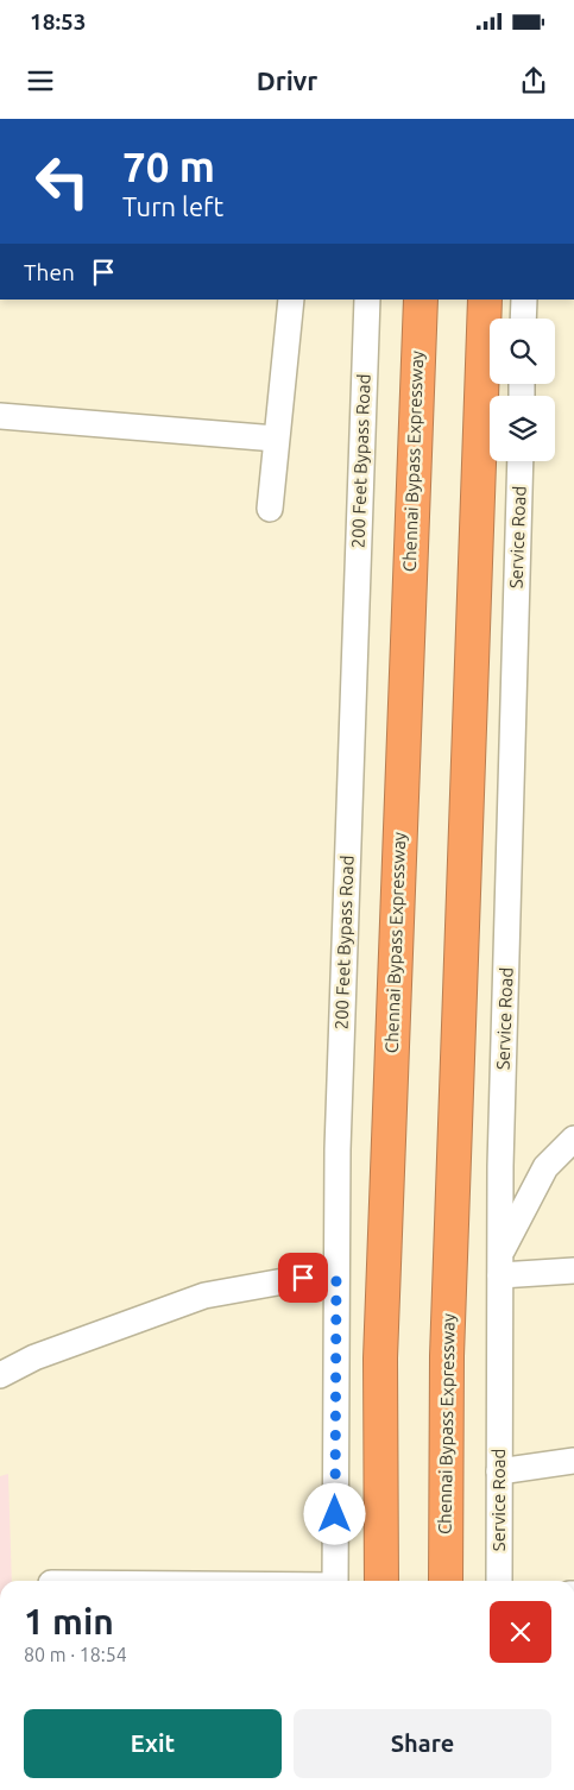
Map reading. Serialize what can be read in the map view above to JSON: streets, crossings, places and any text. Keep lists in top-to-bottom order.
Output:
{
  "streets": {
    "highway": ["Chennai Bypass Expressway"],
    "street": ["200 Feet Bypass Road", "Service Road"]
  },
  "page": {
    "status": "18:53",
    "header": "Drivr",
    "turn": ["70 m", "Turn left"],
    "then": "Then",
    "heading": ["1 min", "80 m · 18:54"],
    "buttons": ["Exit", "Share"]
  }
}
